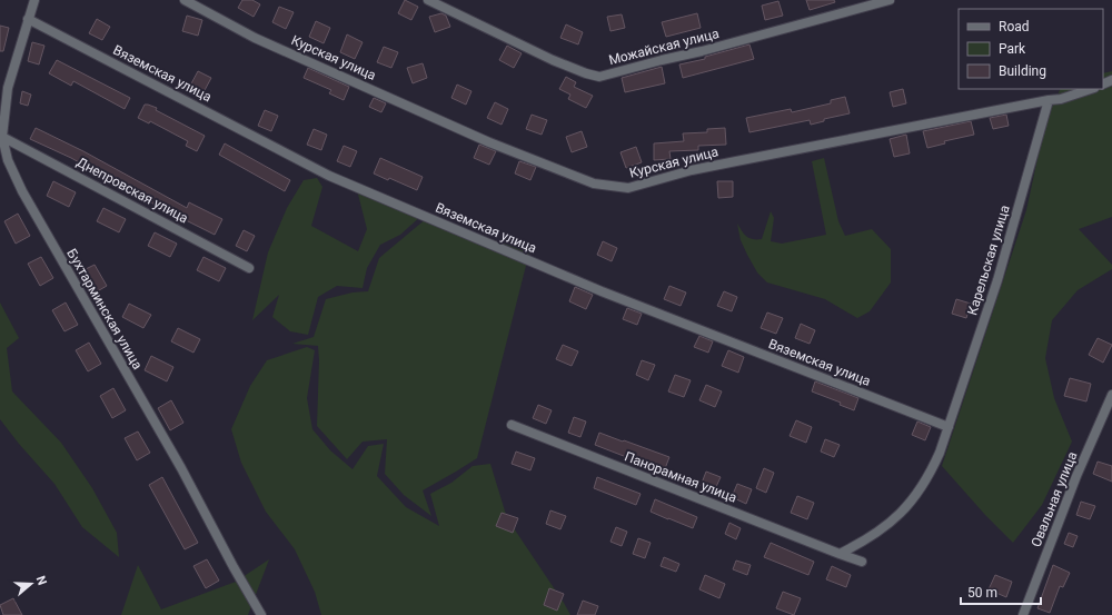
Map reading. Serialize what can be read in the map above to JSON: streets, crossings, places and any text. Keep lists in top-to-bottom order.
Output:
{
  "streets": {
    "street": [
      "Можайская улица",
      "Курская улица",
      "Вяземская улица",
      "Днепровская улица",
      "Карельская улица",
      "Бухтарминская улица",
      "Панорамная улица",
      "Овальная улица"
    ]
  },
  "crossings": [
    ["Курская улица", "Карельская улица"],
    ["Вяземская улица", "Карельская улица"],
    ["Вяземская улица", "Бухтарминская улица"],
    ["Днепровская улица", "Бухтарминская улица"]
  ],
  "legend": ["Road", "Park", "Building"],
  "scale_bar": "50 m",
  "north": "right"
}
